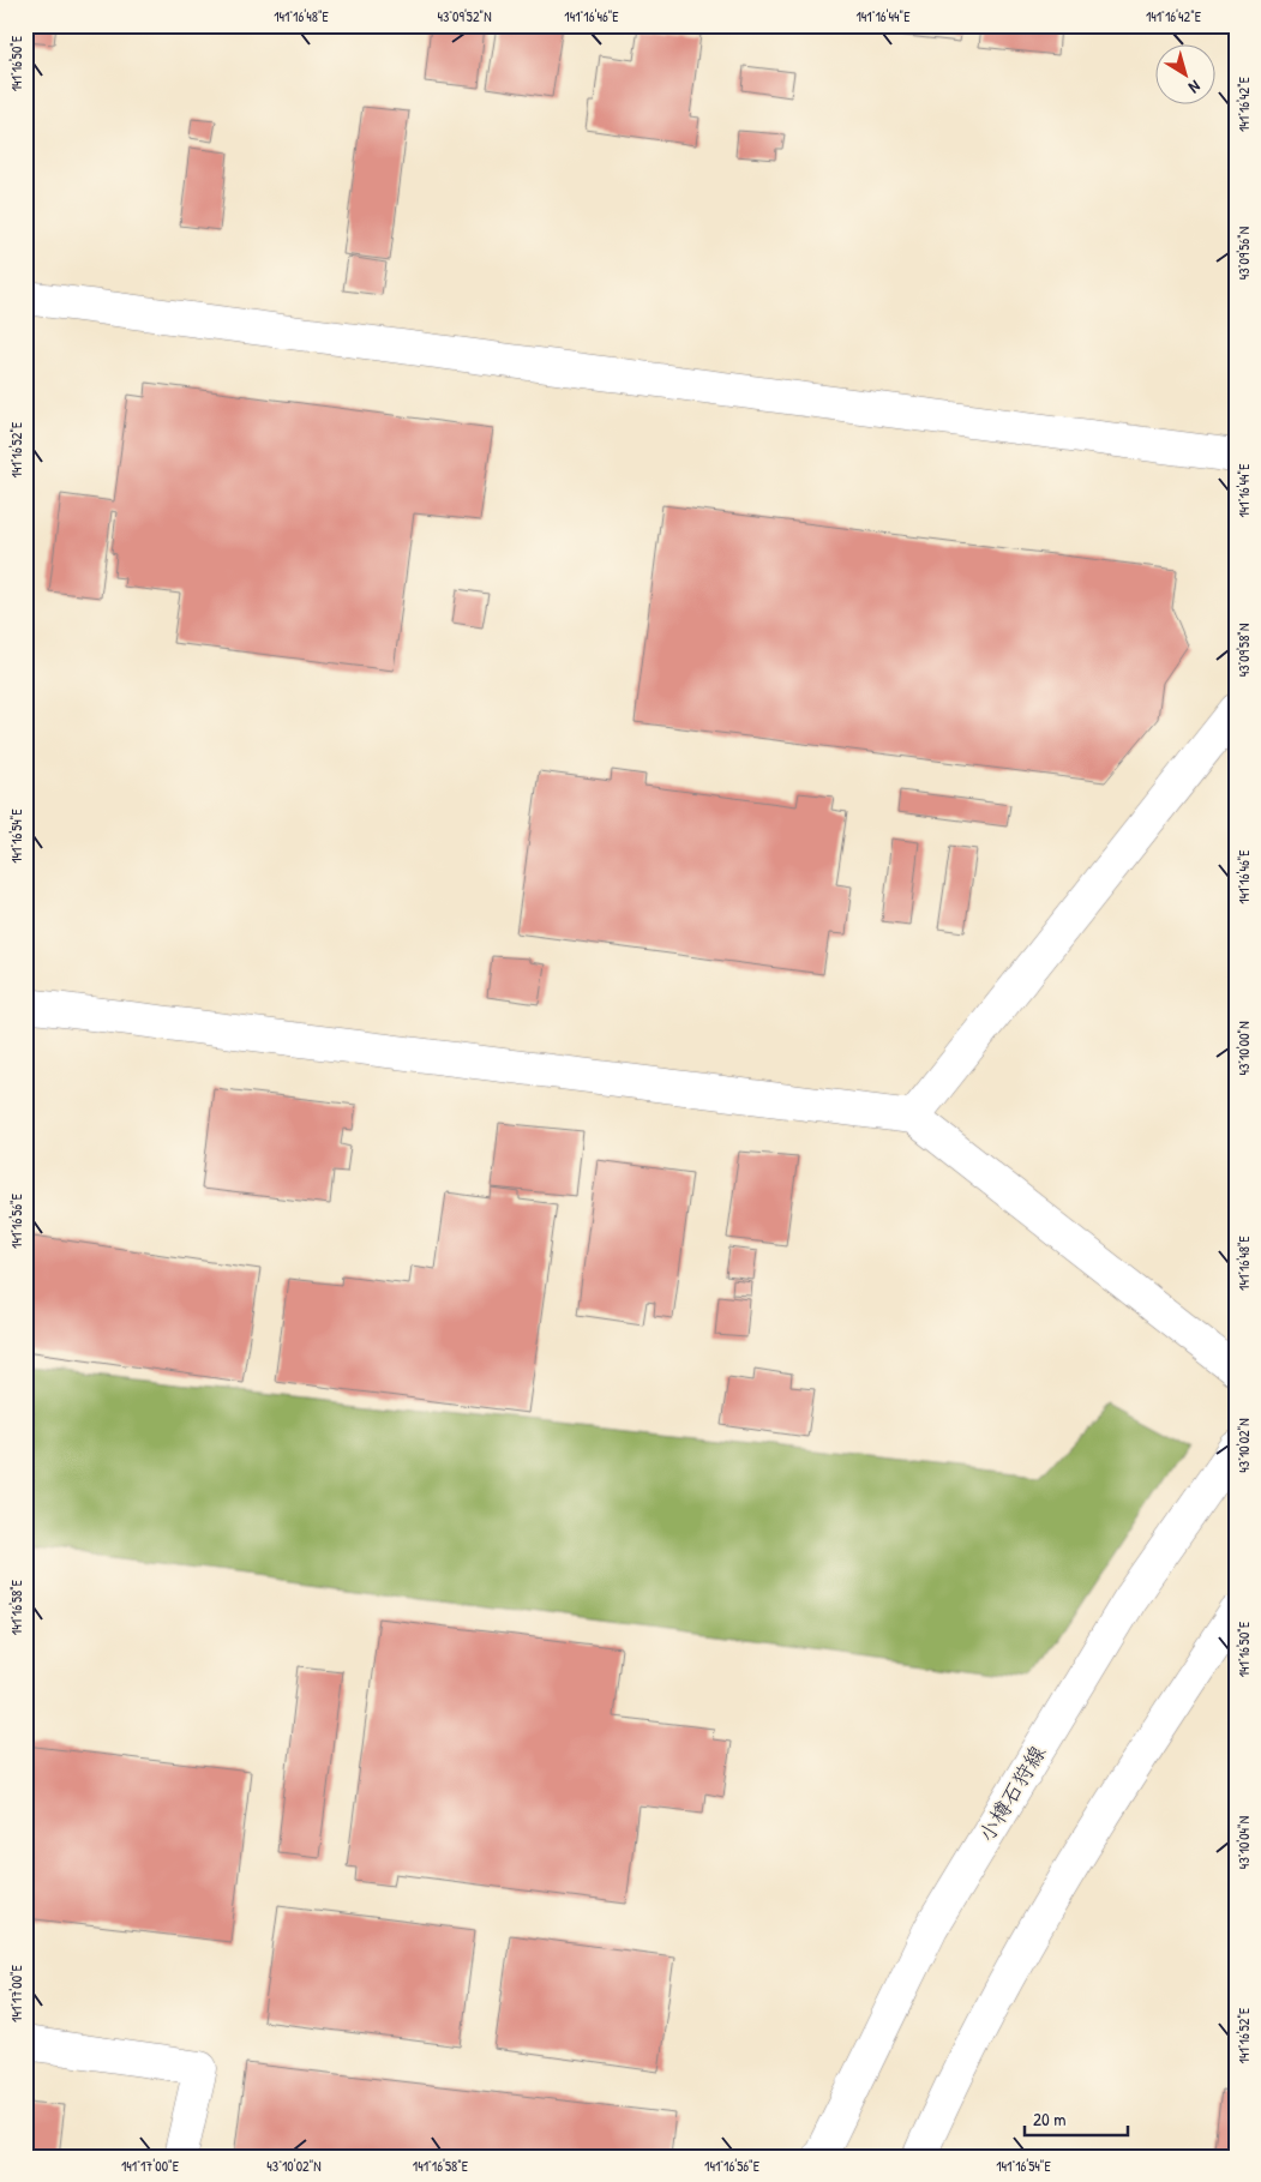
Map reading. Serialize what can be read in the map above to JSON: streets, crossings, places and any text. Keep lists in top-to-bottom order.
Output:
{
  "streets": {
    "street": ["小樽石狩線"]
  },
  "scale_bar": "20 m",
  "north": "bottom right",
  "coordinates": [
    "141°16'48\"E",
    "43°09'52\"N",
    "141°16'46\"E",
    "141°16'44\"E",
    "141°16'42\"E",
    "141°16'50\"E",
    "43°09'56\"N",
    "141°16'52\"E",
    "43°09'58\"N",
    "141°16'54\"E",
    "43°10'00\"N",
    "141°16'56\"E",
    "43°10'02\"N",
    "141°16'58\"E",
    "43°10'04\"N",
    "141°17'00\"E"
  ]
}
